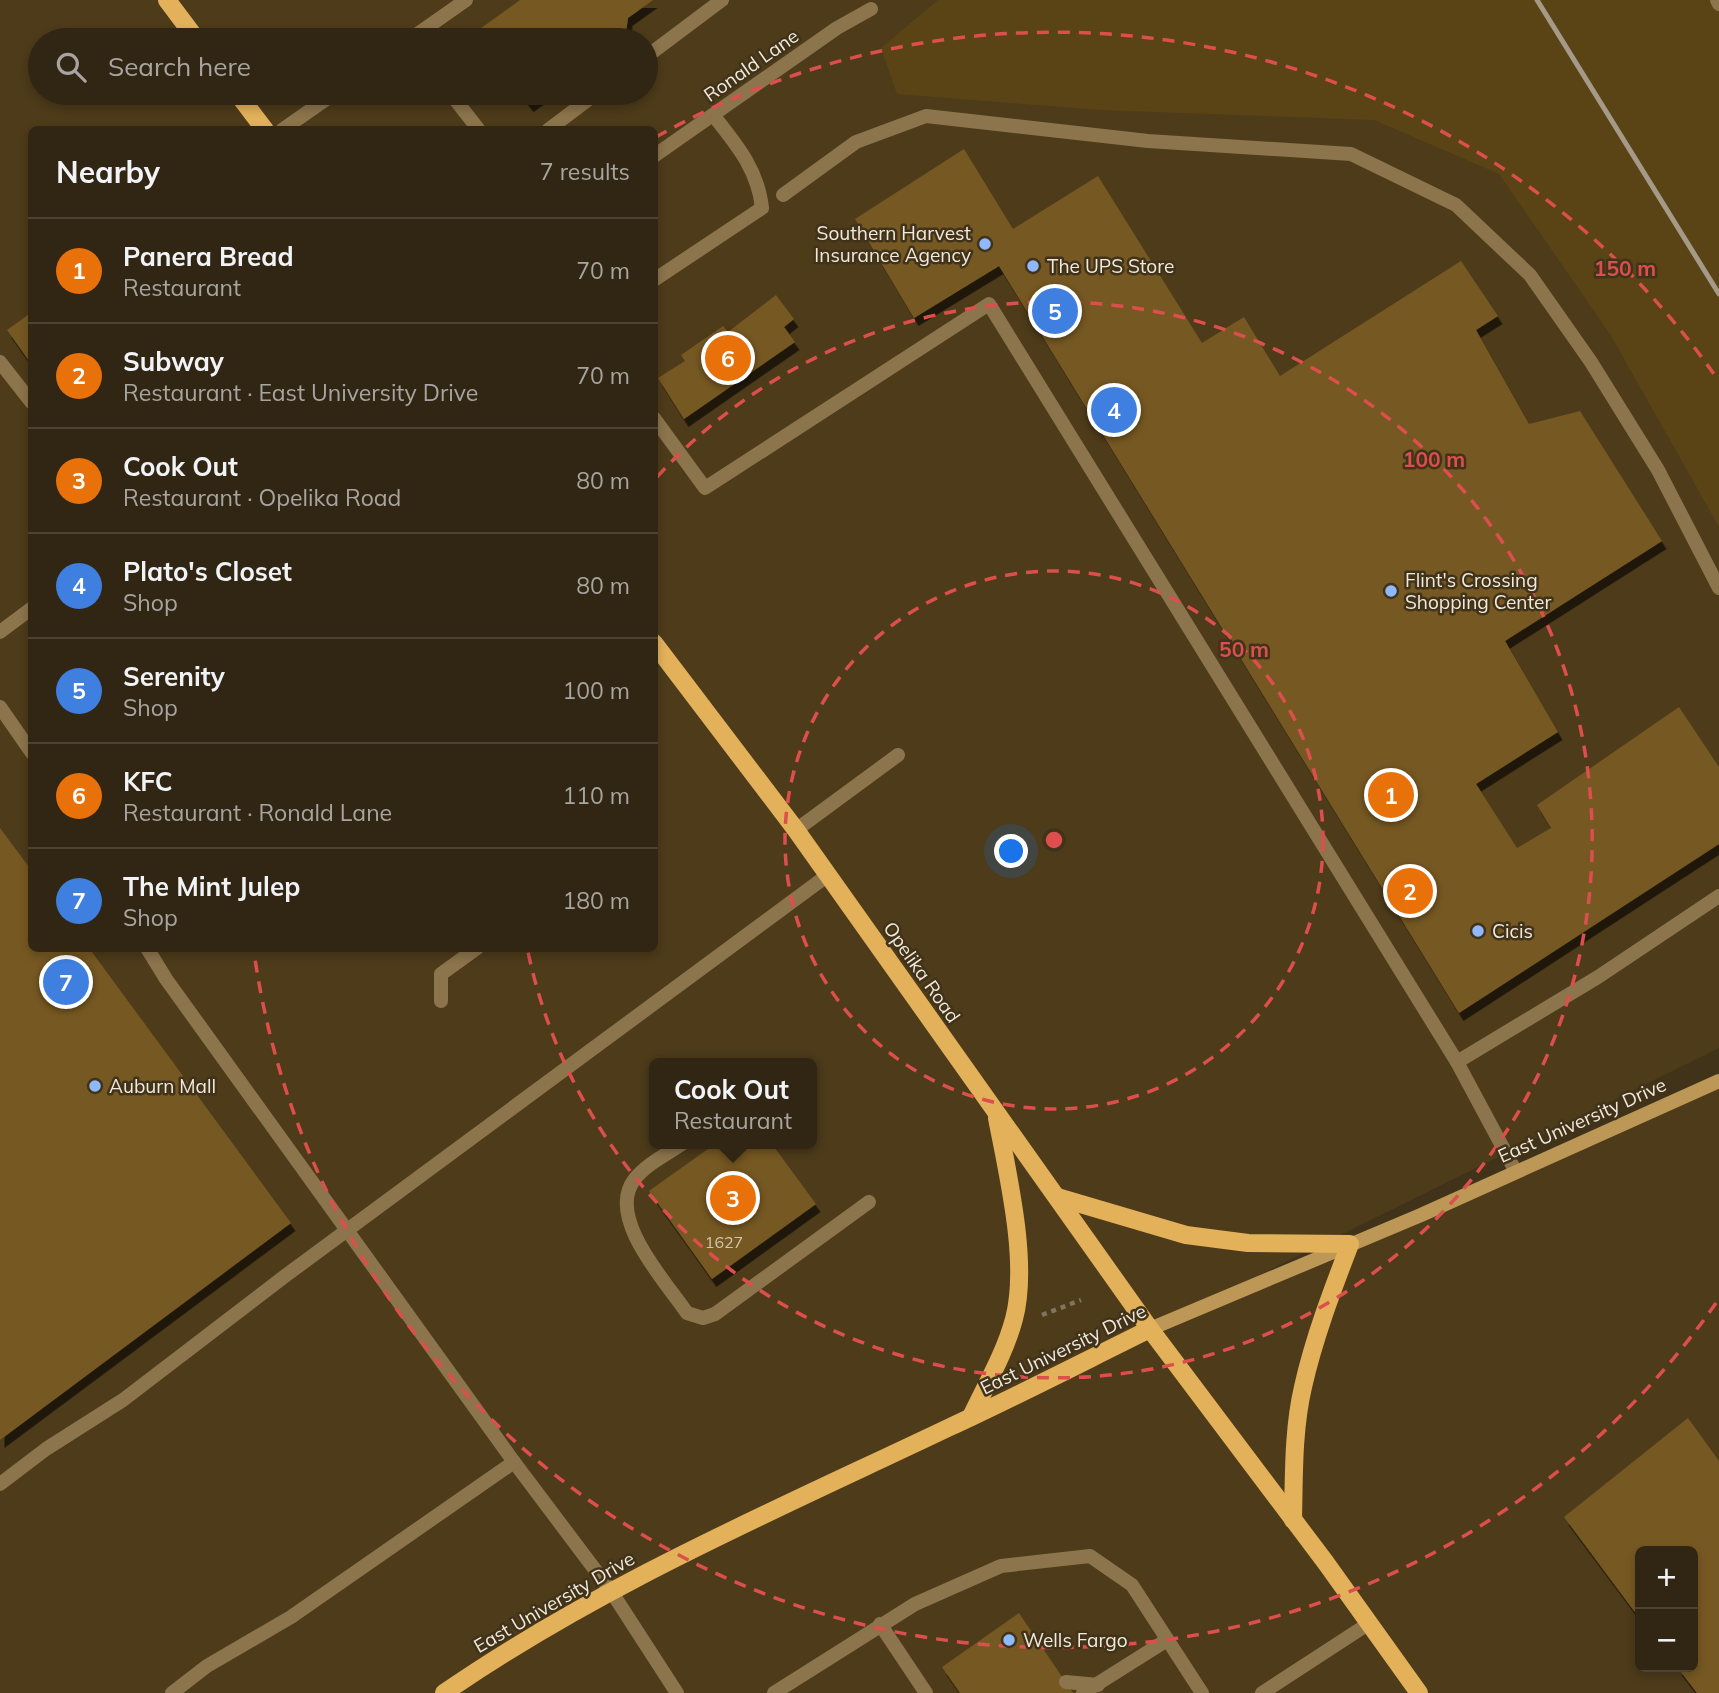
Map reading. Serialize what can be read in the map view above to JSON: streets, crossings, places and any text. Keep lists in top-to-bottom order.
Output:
{
  "streets": {
    "main road": ["Opelika Road", "East University Drive"],
    "street": ["Ronald Lane"]
  },
  "crossings": [
    ["Opelika Road", "East University Drive"]
  ],
  "places": [
    "Southern Harvest Insurance Agency",
    "The UPS Store",
    "Flint's Crossing Shopping Center",
    "Cicis",
    "Auburn Mall",
    "Wells Fargo"
  ],
  "house_numbers": ["1627"],
  "page": {
    "search": "Search here",
    "heading": ["Nearby", "7 results"],
    "list": [
      {
        "mark": "1",
        "name": "Panera Bread",
        "note": "Restaurant",
        "value": "70 m"
      },
      {
        "mark": "2",
        "name": "Subway",
        "note": "Restaurant · East University Drive",
        "value": "70 m"
      },
      {
        "mark": "3",
        "name": "Cook Out",
        "note": "Restaurant · Opelika Road",
        "value": "80 m"
      },
      {
        "mark": "4",
        "name": "Plato's Closet",
        "note": "Shop",
        "value": "80 m"
      },
      {
        "mark": "5",
        "name": "Serenity",
        "note": "Shop",
        "value": "100 m"
      },
      {
        "mark": "6",
        "name": "KFC",
        "note": "Restaurant · Ronald Lane",
        "value": "110 m"
      },
      {
        "mark": "7",
        "name": "The Mint Julep",
        "note": "Shop",
        "value": "180 m"
      }
    ],
    "pins": [
      "5",
      "6",
      "4",
      "1",
      "2",
      "7",
      "3"
    ],
    "popup": ["Cook Out", "Restaurant"],
    "map_buttons": ["+", "−"]
  },
  "rings": ["150 m", "100 m", "50 m"]
}
